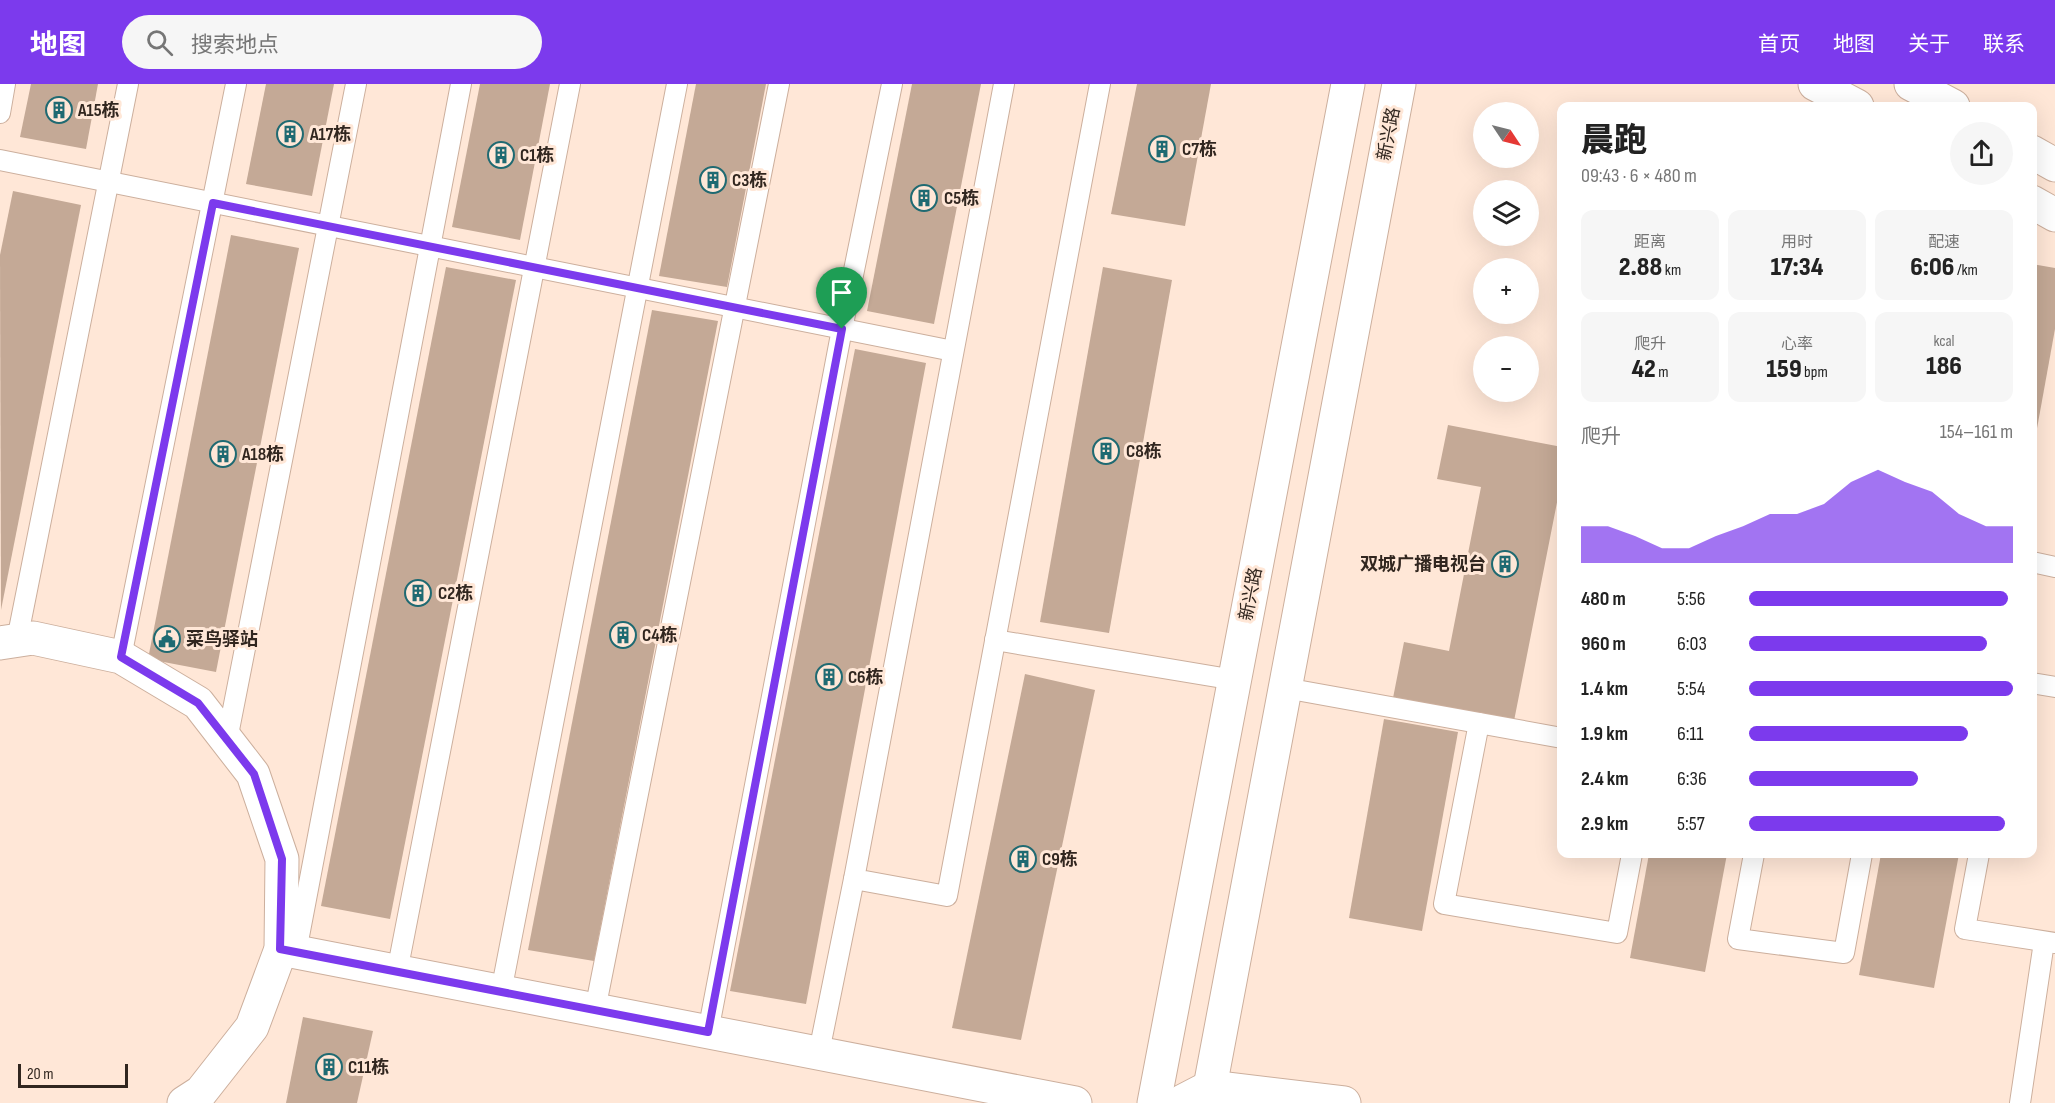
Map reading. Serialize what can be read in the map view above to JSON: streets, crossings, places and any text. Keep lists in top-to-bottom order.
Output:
{
  "streets": {
    "main road": ["新兴路"]
  },
  "places": {
    "building": [
      "A15栋",
      "A17栋",
      "C7栋",
      "C1栋",
      "C3栋",
      "C5栋",
      "C8栋",
      "A18栋",
      "双城广播电视台",
      "C2栋",
      "C4栋",
      "C6栋",
      "C9栋",
      "C11栋"
    ],
    "public building": ["菜鸟驿站"]
  },
  "scale_bar": "20 m",
  "north": "bottom right",
  "page": {
    "header": "地图",
    "search": "搜索地点",
    "nav": [
      "首页",
      "地图",
      "关于",
      "联系"
    ],
    "map_buttons": ["+", "−"],
    "heading": ["晨跑", "09:43 · 6 × 480 m"],
    "stats": [
      ["距离", "2.88 km"],
      ["用时", "17:34"],
      ["配速", "6:06 /km"],
      ["爬升", "42 m"],
      ["心率", "159 bpm"],
      ["kcal", "186"]
    ],
    "chart": ["爬升", "154–161 m"],
    "list": [
      {
        "name": "480 m",
        "note": "5:56"
      },
      {
        "name": "960 m",
        "note": "6:03"
      },
      {
        "name": "1.4 km",
        "note": "5:54"
      },
      {
        "name": "1.9 km",
        "note": "6:11"
      },
      {
        "name": "2.4 km",
        "note": "6:36"
      },
      {
        "name": "2.9 km",
        "note": "5:57"
      }
    ],
    "scale": "20 m"
  }
}
